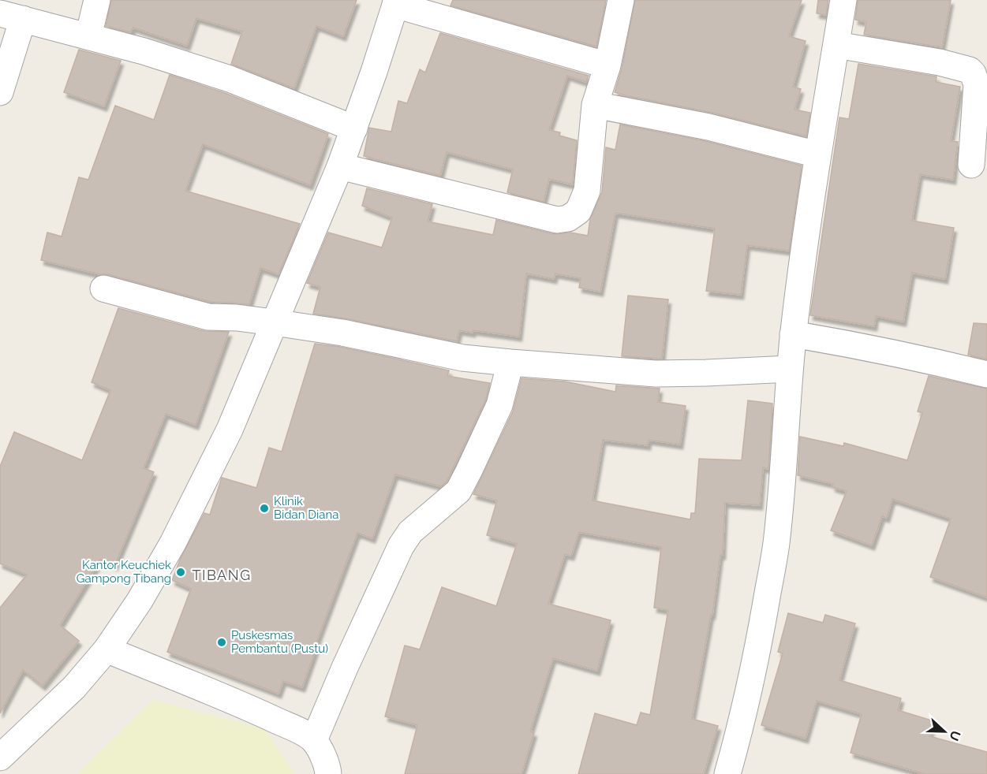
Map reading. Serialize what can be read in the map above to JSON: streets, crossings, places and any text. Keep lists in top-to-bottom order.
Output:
{
  "districts": ["TIBANG"],
  "places": ["Klinik Bidan Diana", "Kantor Keuchiek Gampong Tibang", "Puskesmas Pembantu (Pustu)"],
  "north": "right"
}
